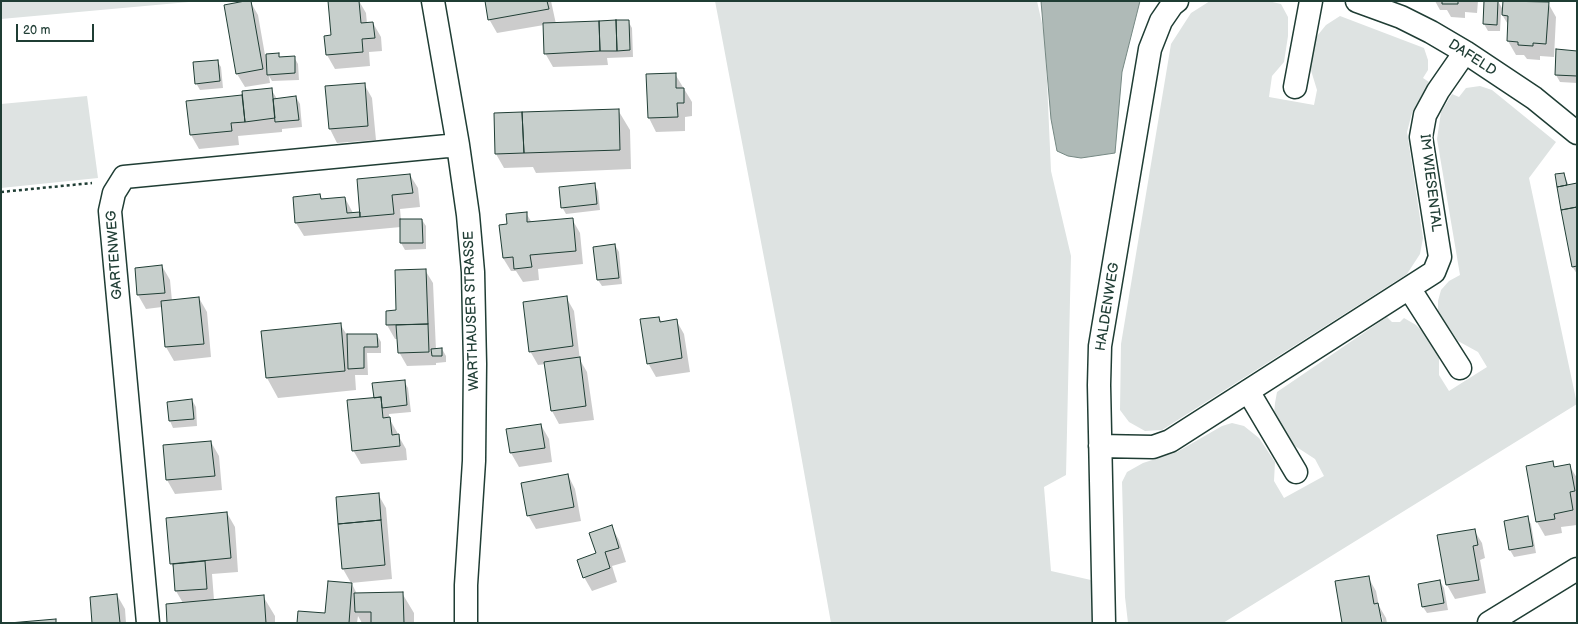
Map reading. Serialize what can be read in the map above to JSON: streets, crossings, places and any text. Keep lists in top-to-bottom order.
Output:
{
  "streets": {
    "street": [
      "DAFELD",
      "IM WIESENTAL",
      "GARTENWEG",
      "HALDENWEG",
      "WARTHAUSER STRASSE"
    ]
  },
  "crossings": [
    ["DAFELD", "IM WIESENTAL"],
    ["IM WIESENTAL", "HALDENWEG"],
    ["GARTENWEG", "WARTHAUSER STRASSE"]
  ],
  "scale_bar": "20 m"
}
